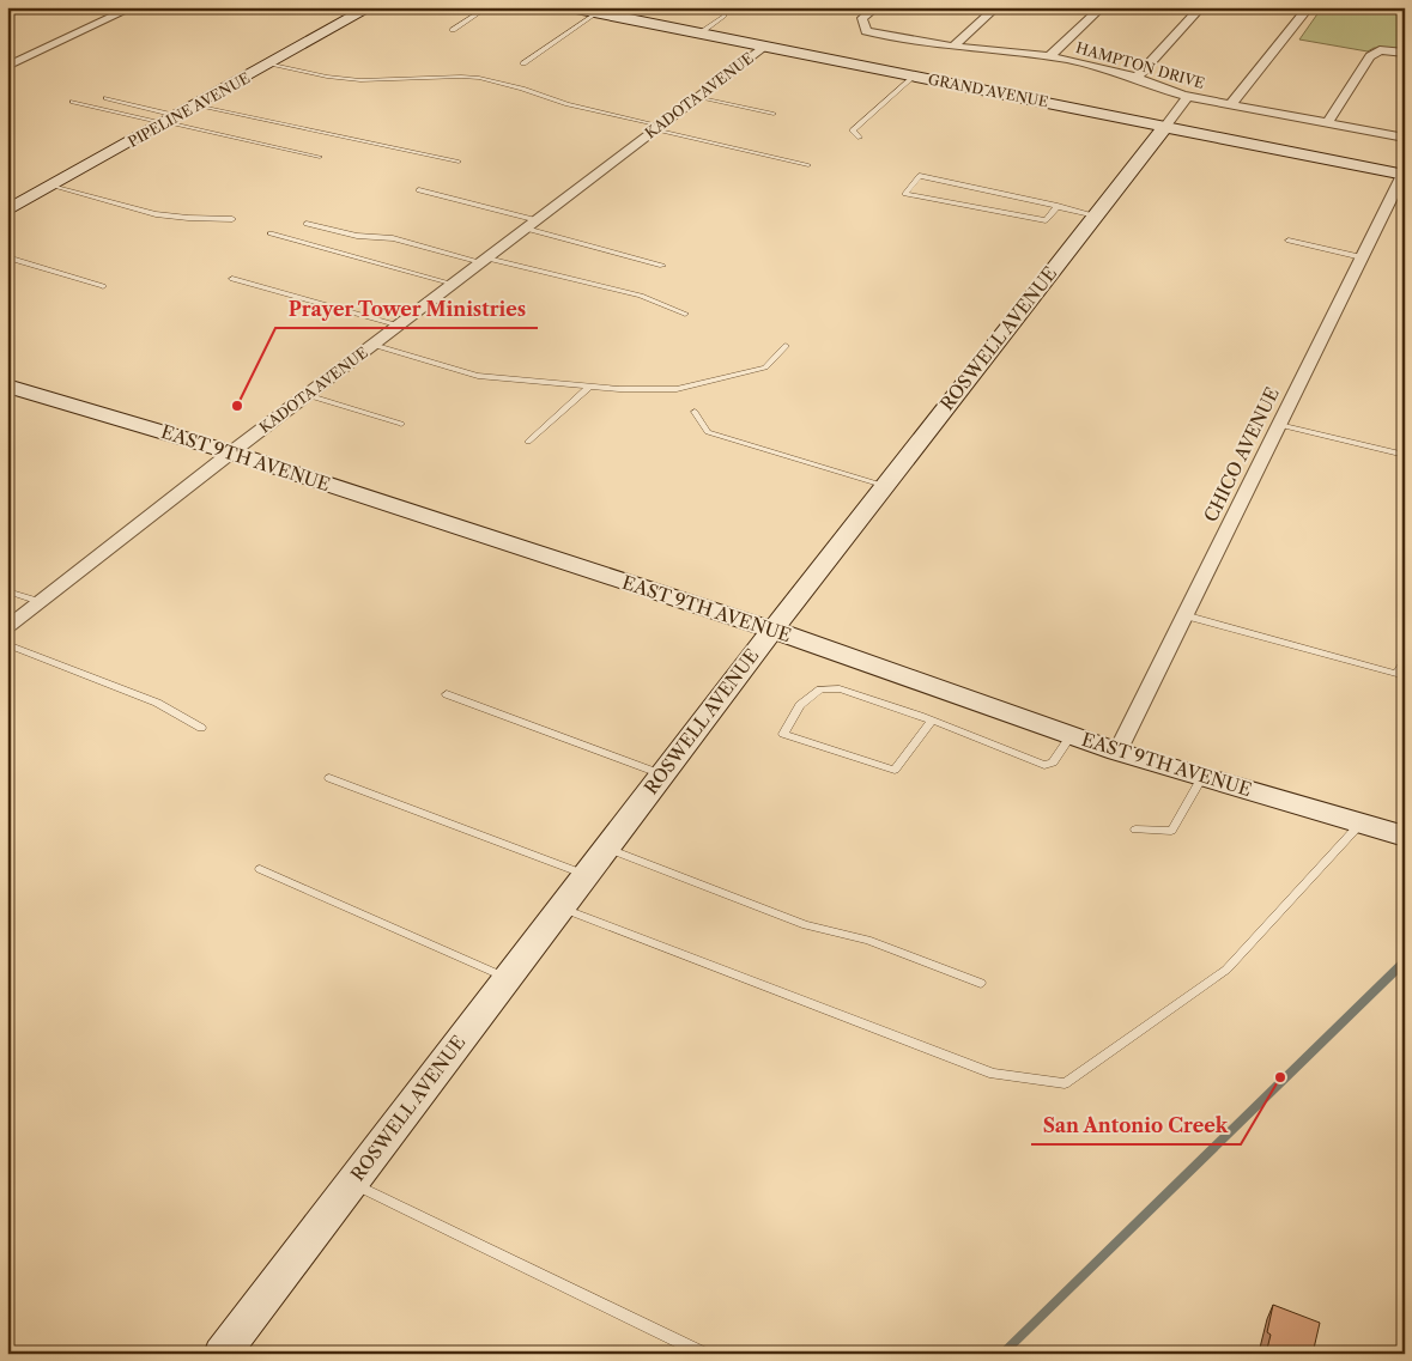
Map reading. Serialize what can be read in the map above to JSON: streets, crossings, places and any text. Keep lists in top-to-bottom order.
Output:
{
  "streets": {
    "street": [
      "HAMPTON DRIVE",
      "GRAND AVENUE",
      "KADOTA AVENUE",
      "PIPELINE AVENUE",
      "ROSWELL AVENUE",
      "CHICO AVENUE",
      "EAST 9TH AVENUE"
    ]
  },
  "crossings": [
    ["HAMPTON DRIVE", "ROSWELL AVENUE"],
    ["GRAND AVENUE", "KADOTA AVENUE"],
    ["GRAND AVENUE", "ROSWELL AVENUE"],
    ["GRAND AVENUE", "CHICO AVENUE"],
    ["KADOTA AVENUE", "EAST 9TH AVENUE"],
    ["ROSWELL AVENUE", "EAST 9TH AVENUE"],
    ["CHICO AVENUE", "EAST 9TH AVENUE"]
  ],
  "places": ["Prayer Tower Ministries", "San Antonio Creek"]
}
